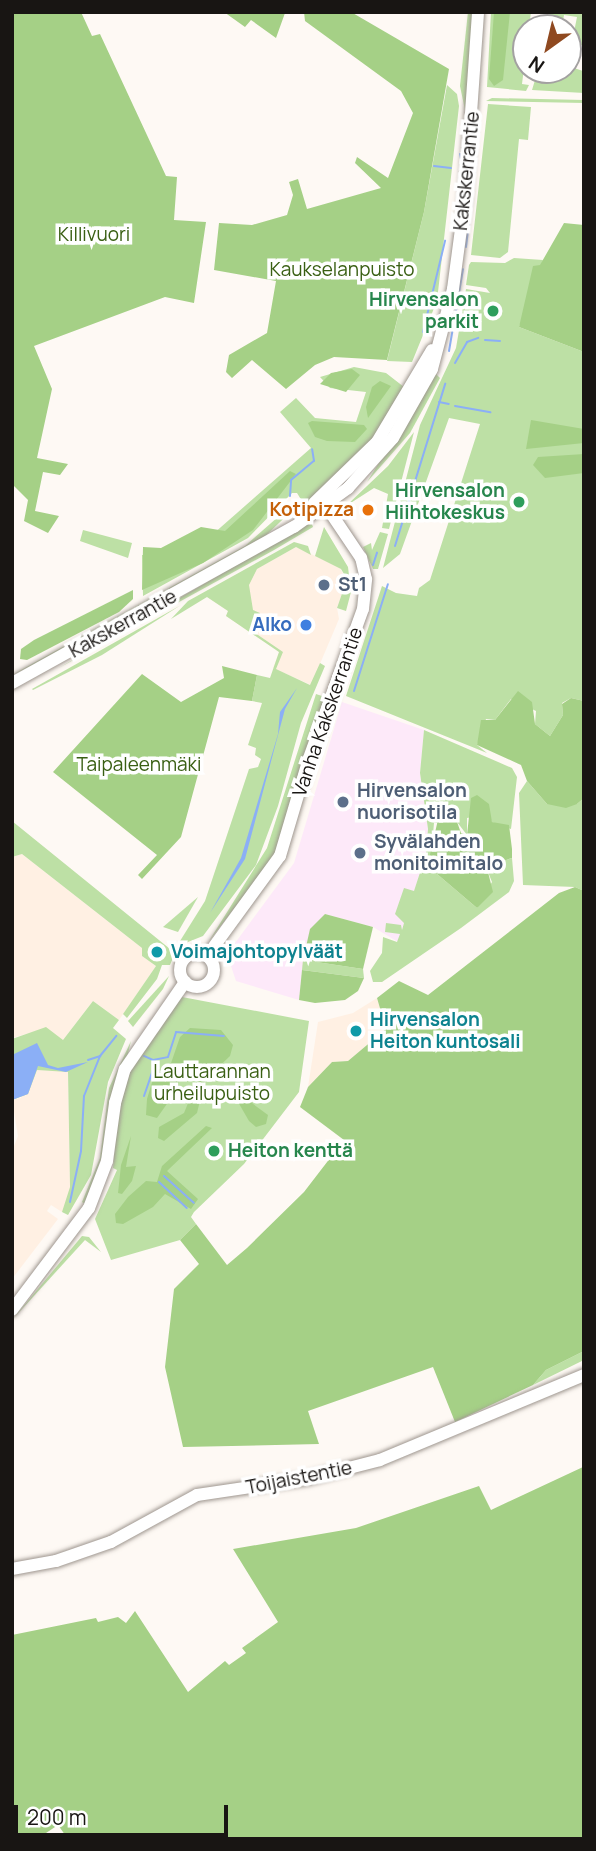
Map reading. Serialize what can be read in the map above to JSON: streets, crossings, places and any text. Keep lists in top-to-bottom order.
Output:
{
  "streets": {
    "street": ["Kakskerrantie", "Vanha Kakskerrantie", "Toijaistentie"]
  },
  "crossings": [
    ["Kakskerrantie", "Vanha Kakskerrantie"]
  ],
  "parks": [
    "Killivuori",
    "Kaukselanpuisto",
    "Taipaleenmäki",
    "Lauttarannan urheilupuisto"
  ],
  "places": [
    "Hirvensalon parkit",
    "Hirvensalon Hiihtokeskus",
    "Kotipizza",
    "St1",
    "Alko",
    "Hirvensalon nuorisotila",
    "Syvälahden monitoimitalo",
    "Voimajohtopylväät",
    "Hirvensalon Heiton kuntosali",
    "Heiton kenttä"
  ],
  "scale_bar": "200 m",
  "north": "bottom left"
}
